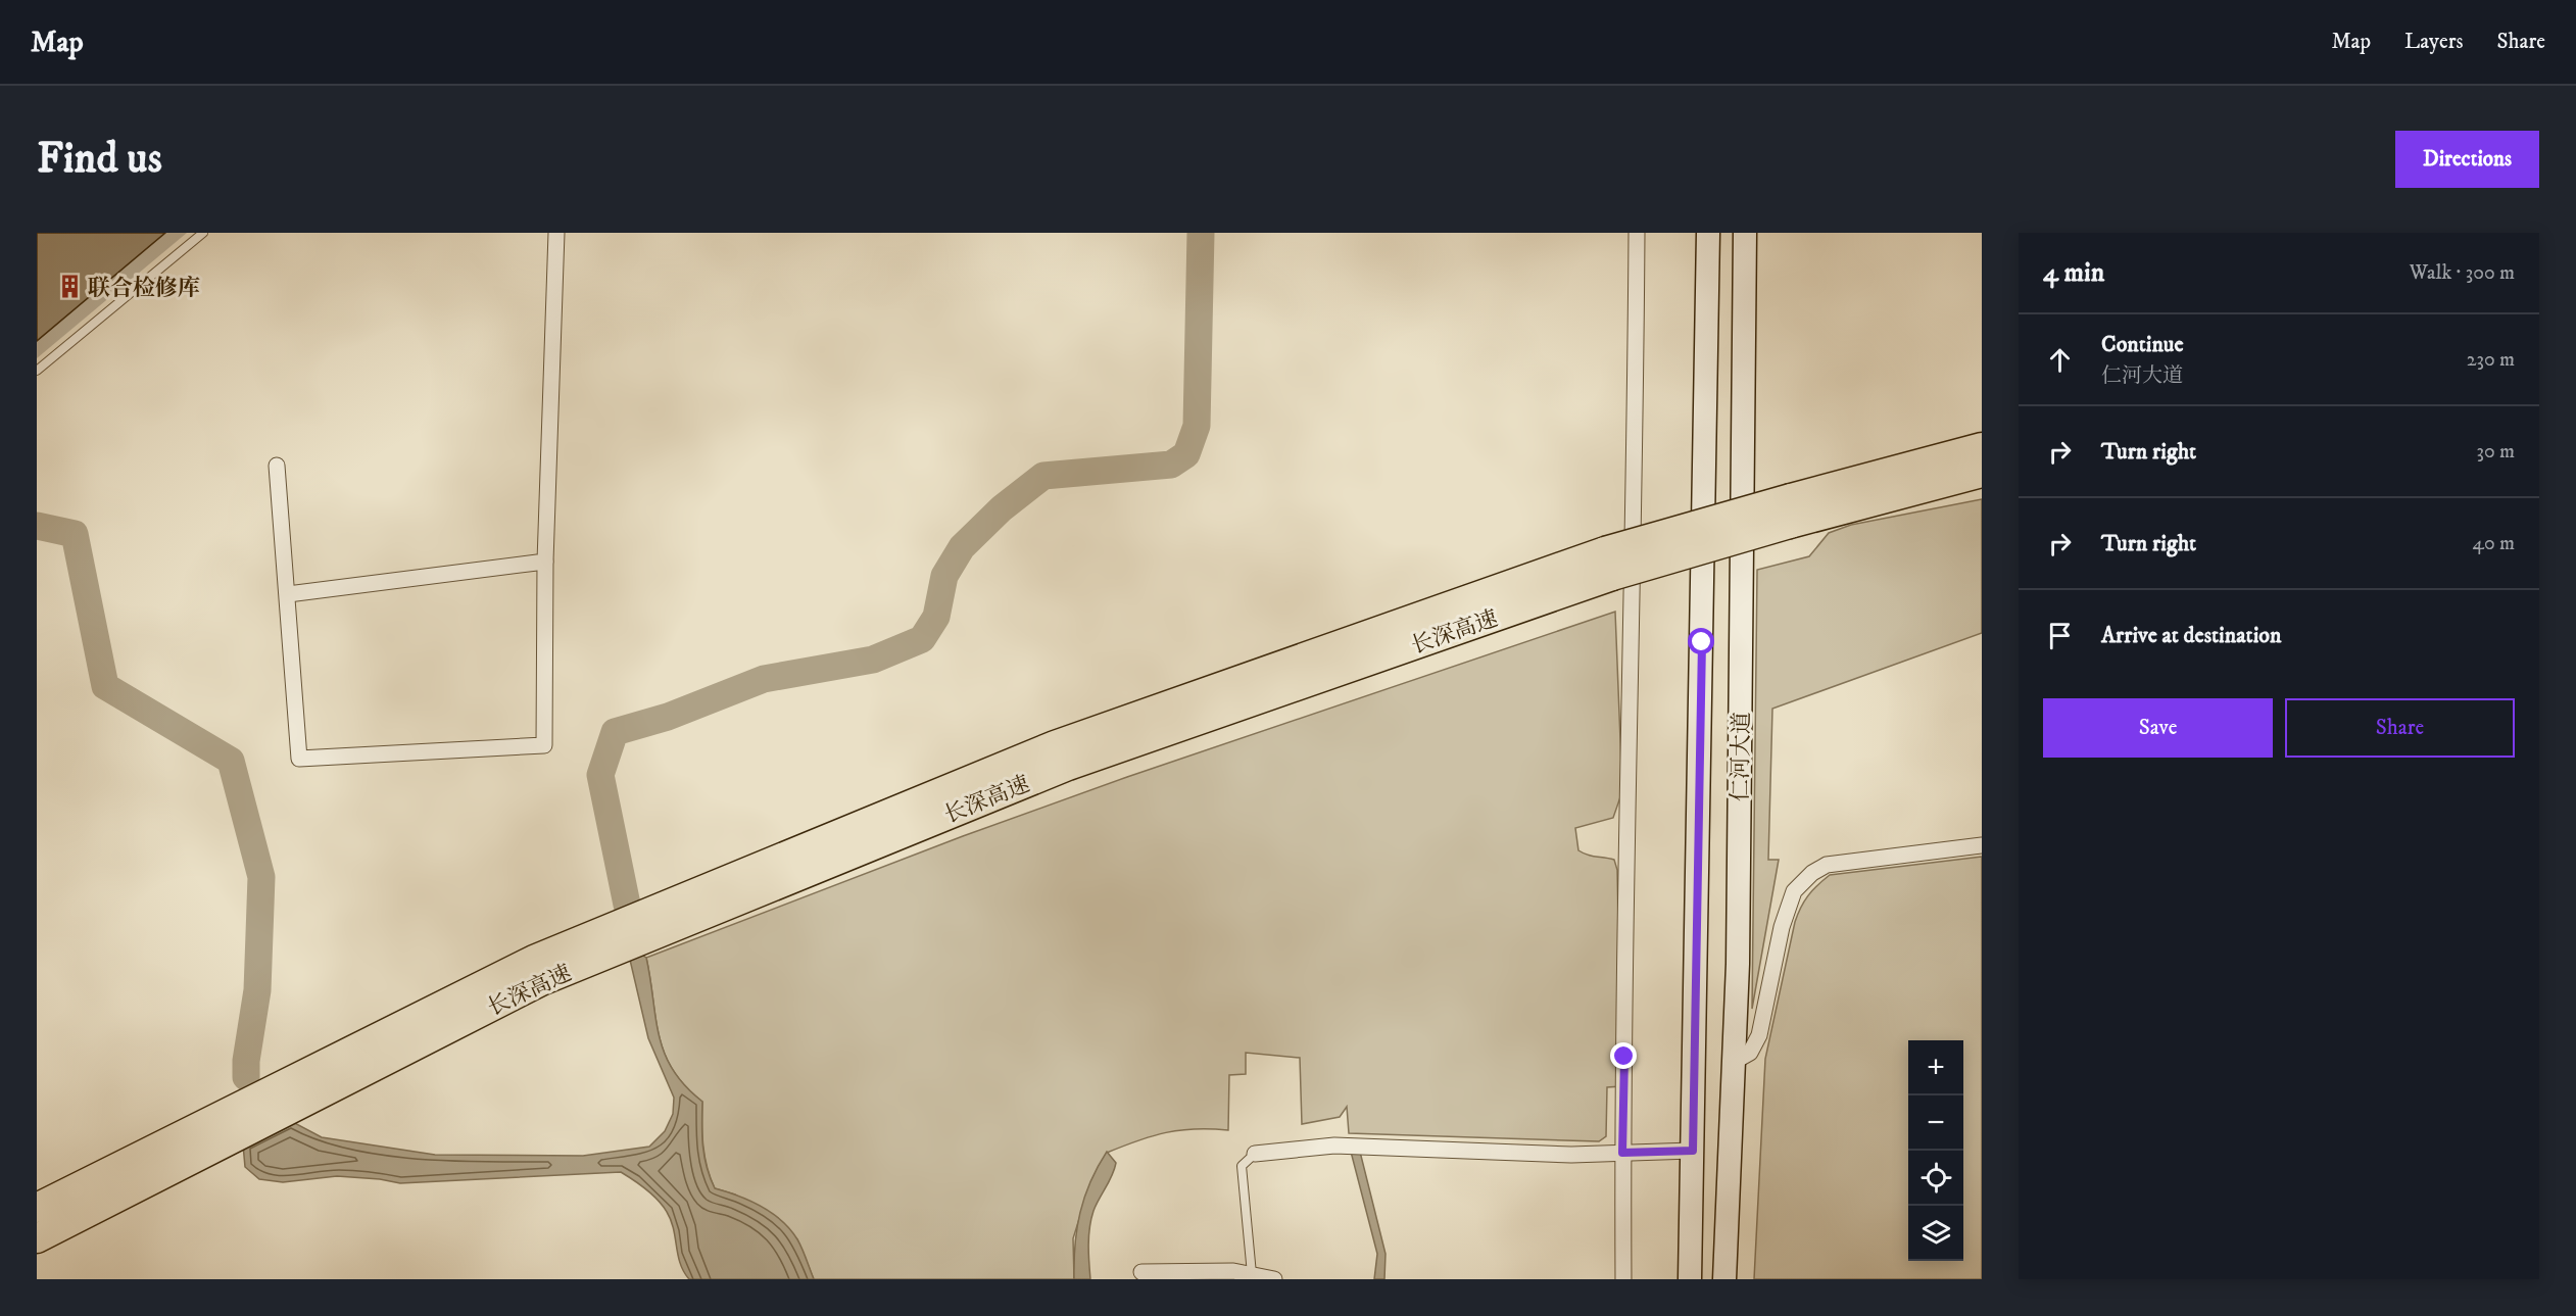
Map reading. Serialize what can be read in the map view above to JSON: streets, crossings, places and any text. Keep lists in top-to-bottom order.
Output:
{
  "streets": {
    "highway": ["长深高速"],
    "main road": ["仁河大道"]
  },
  "places": {
    "building": ["联合检修库"]
  },
  "page": {
    "header": "Map",
    "nav": ["Map", "Layers", "Share"],
    "buttons": [
      "Directions",
      ["Save", "Share"]
    ],
    "title": "Find us",
    "heading": ["4 min", "Walk · 300 m"],
    "list": [
      ["Continue", "仁河大道", "230 m"],
      ["Turn right", "30 m"],
      ["Turn right", "40 m"],
      "Arrive at destination"
    ],
    "map_buttons": ["+", "−"]
  }
}
